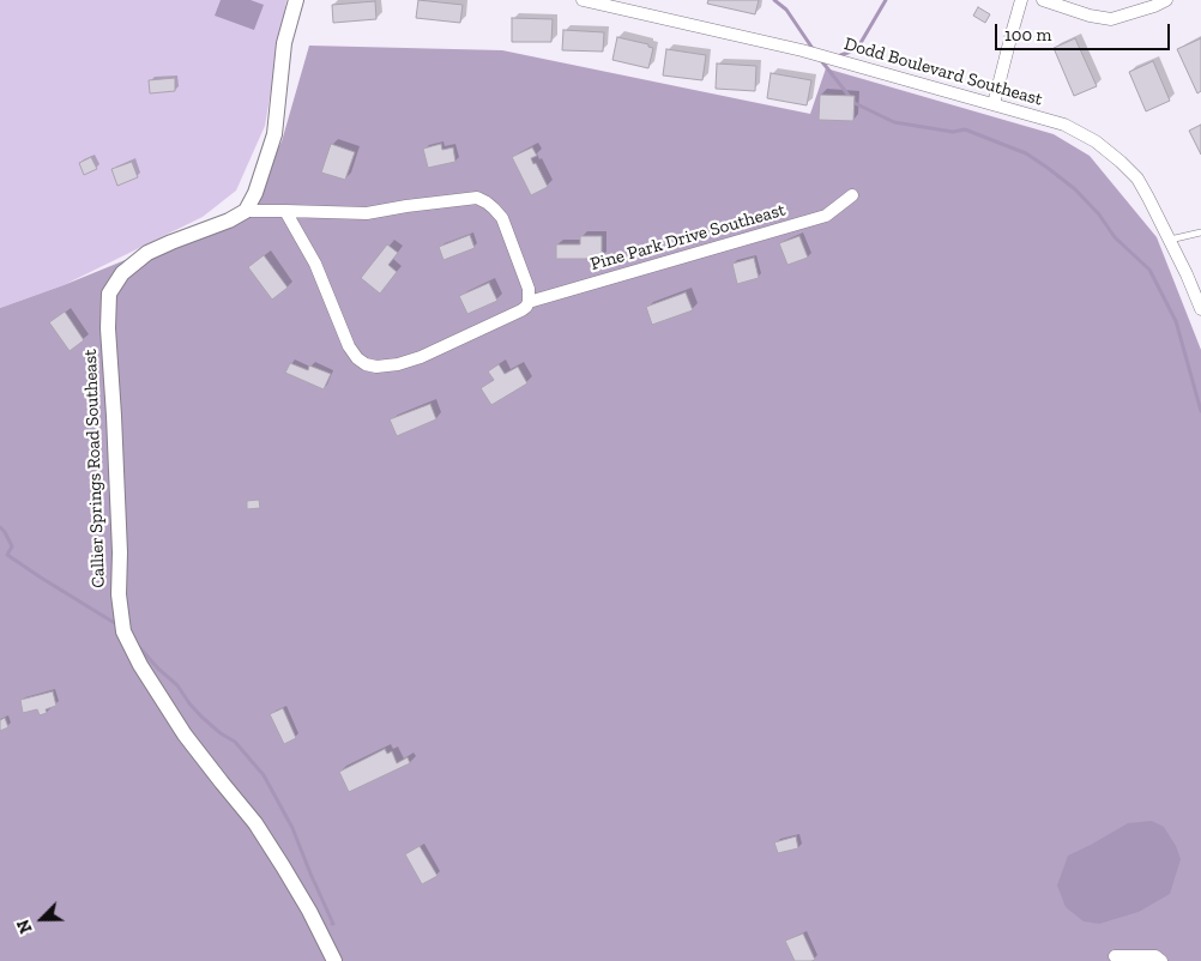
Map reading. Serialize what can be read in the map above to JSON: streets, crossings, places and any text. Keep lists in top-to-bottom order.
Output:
{
  "streets": {
    "street": ["Dodd Boulevard Southeast", "Pine Park Drive Southeast", "Callier Springs Road Southeast"]
  },
  "scale_bar": "100 m",
  "north": "bottom left"
}
